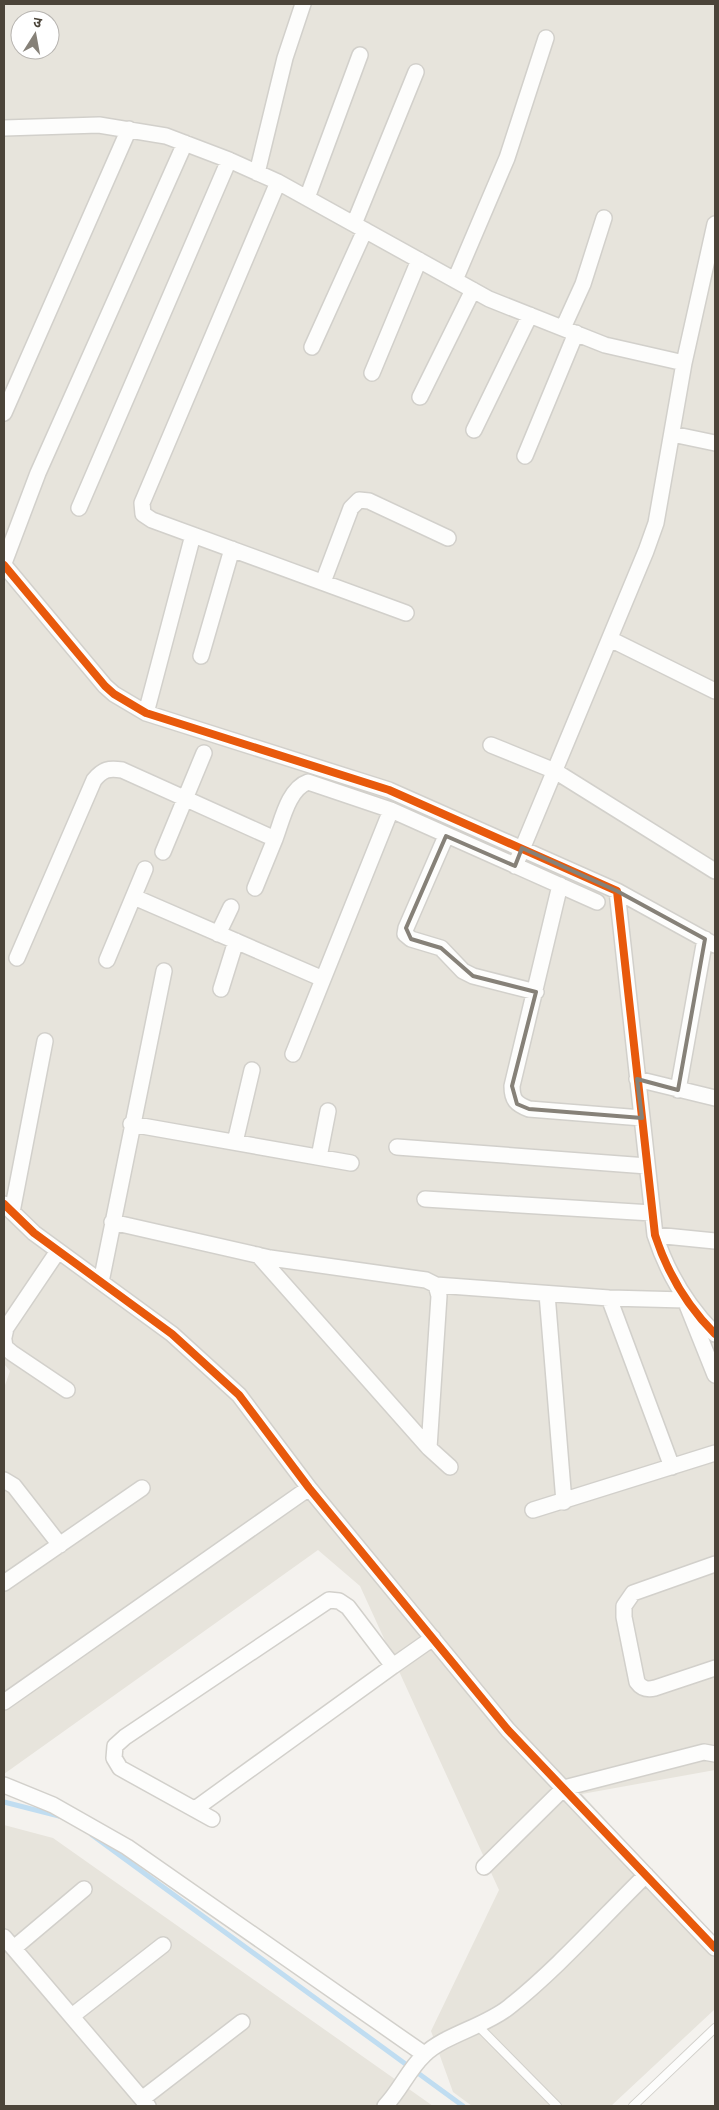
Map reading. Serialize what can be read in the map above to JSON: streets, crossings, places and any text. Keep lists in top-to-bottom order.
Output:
{
  "north": "top"
}
